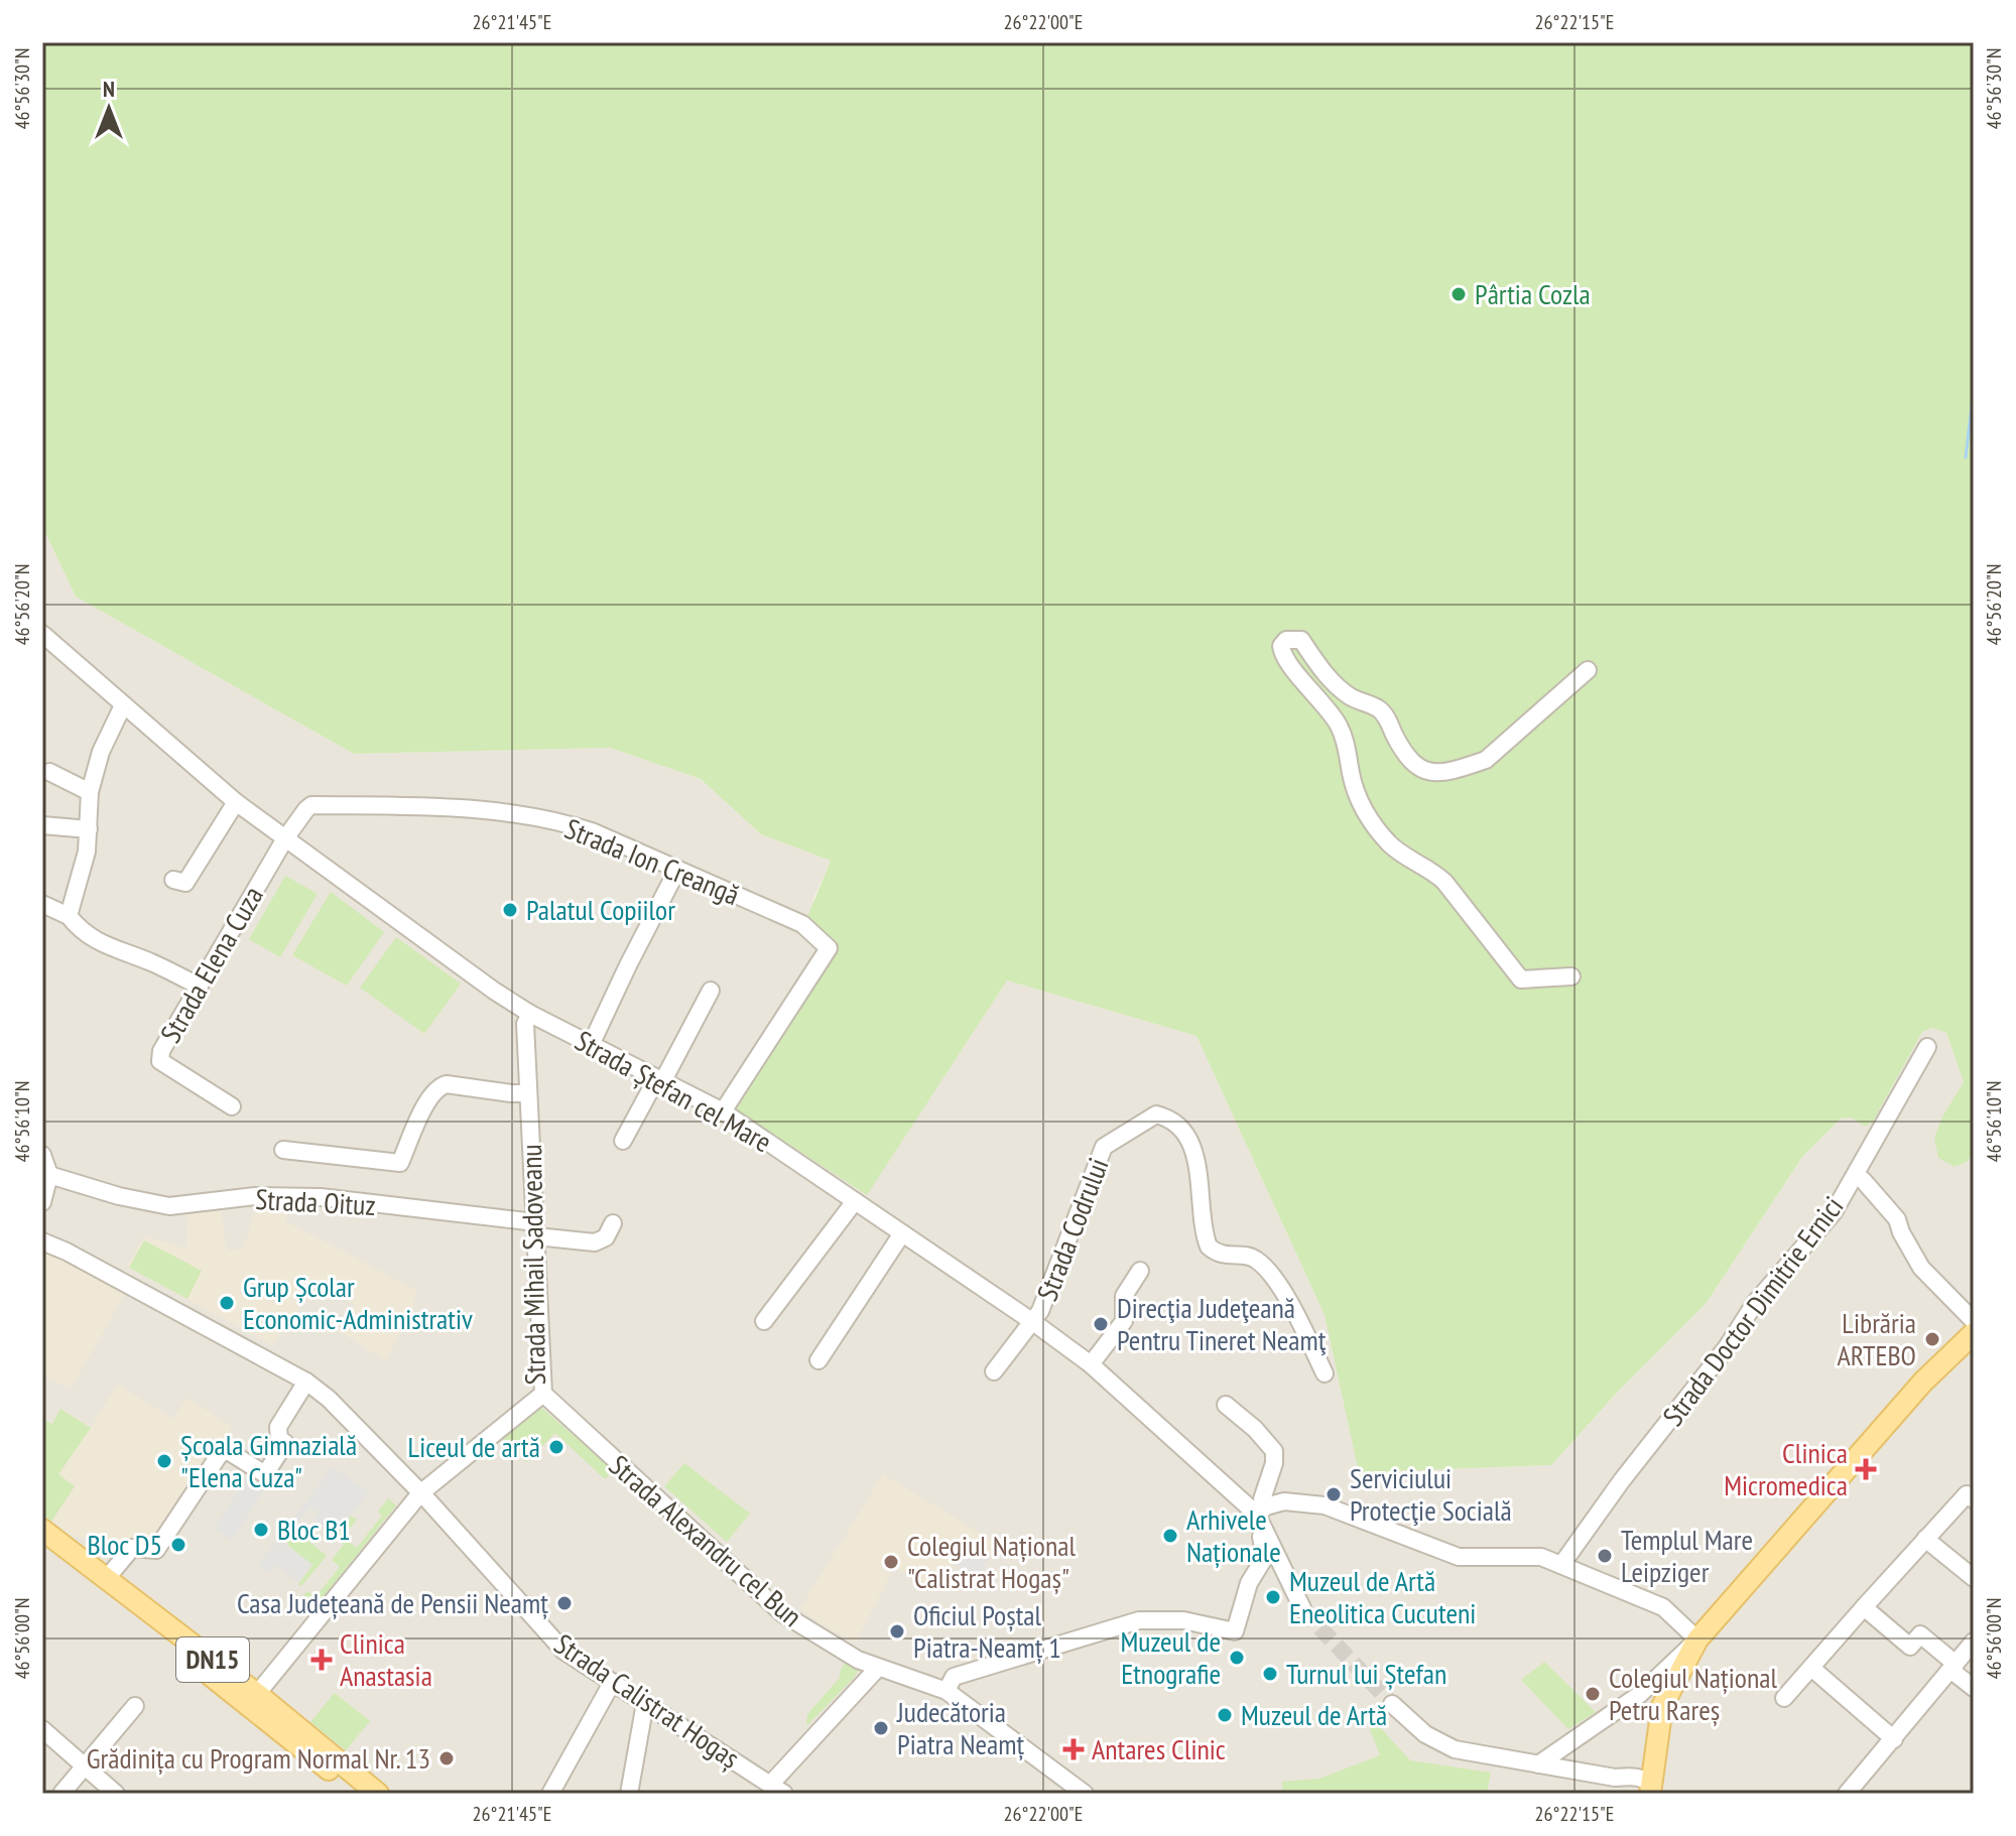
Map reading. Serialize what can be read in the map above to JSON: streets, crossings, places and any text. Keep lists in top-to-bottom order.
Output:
{
  "streets": {
    "main road": ["DN15"],
    "street": [
      "Strada Ion Creangă",
      "Strada Elena Cuza",
      "Strada Ștefan cel Mare",
      "Strada Oituz",
      "Strada Codrului",
      "Strada Mihail Sadoveanu",
      "Strada Doctor Dimitrie Ernici",
      "Strada Alexandru cel Bun",
      "Strada Calistrat Hogaș"
    ]
  },
  "crossings": [
    ["Strada Ion Creangă", "Strada Elena Cuza"],
    ["Strada Ion Creangă", "Strada Ștefan cel Mare"],
    ["Strada Elena Cuza", "Strada Ștefan cel Mare"],
    ["Strada Ștefan cel Mare", "Strada Codrului"],
    ["Strada Ștefan cel Mare", "Strada Mihail Sadoveanu"],
    ["Strada Oituz", "Strada Mihail Sadoveanu"],
    ["Strada Mihail Sadoveanu", "Strada Alexandru cel Bun"],
    ["Strada Mihail Sadoveanu", "DN15"],
    ["Strada Mihail Sadoveanu", "Strada Calistrat Hogaș"]
  ],
  "places": {
    "other": [
      "Pârtia Cozla",
      "Palatul Copiilor",
      "Grup Școlar Economic-Administrativ",
      "Direcţia Judeţeană Pentru Tineret Neamţ",
      "Librăria ARTEBO",
      "Liceul de artă",
      "Școala Gimnazială \"Elena Cuza\"",
      "Serviciului Protecţie Socială",
      "Bloc B1",
      "Arhivele Naționale",
      "Bloc D5",
      "Templul Mare Leipziger",
      "Colegiul Național \"Calistrat Hogaș\"",
      "Muzeul de Artă Eneolitica Cucuteni",
      "Casa Județeană de Pensii Neamț",
      "Oficiul Poștal Piatra-Neamț 1",
      "Muzeul de Etnografie",
      "Turnul lui Ștefan",
      "Colegiul Național Petru Rareș",
      "Muzeul de Artă",
      "Judecătoria Piatra Neamț",
      "Grădinița cu Program Normal Nr. 13"
    ],
    "health": ["Clinica Micromedica", "Clinica Anastasia", "Antares Clinic"]
  },
  "north": "top",
  "coordinates": [
    "26°21'45\"E",
    "26°22'00\"E",
    "26°22'15\"E",
    "46°56'30\"N",
    "46°56'20\"N",
    "46°56'10\"N",
    "46°56'00\"N"
  ]
}
